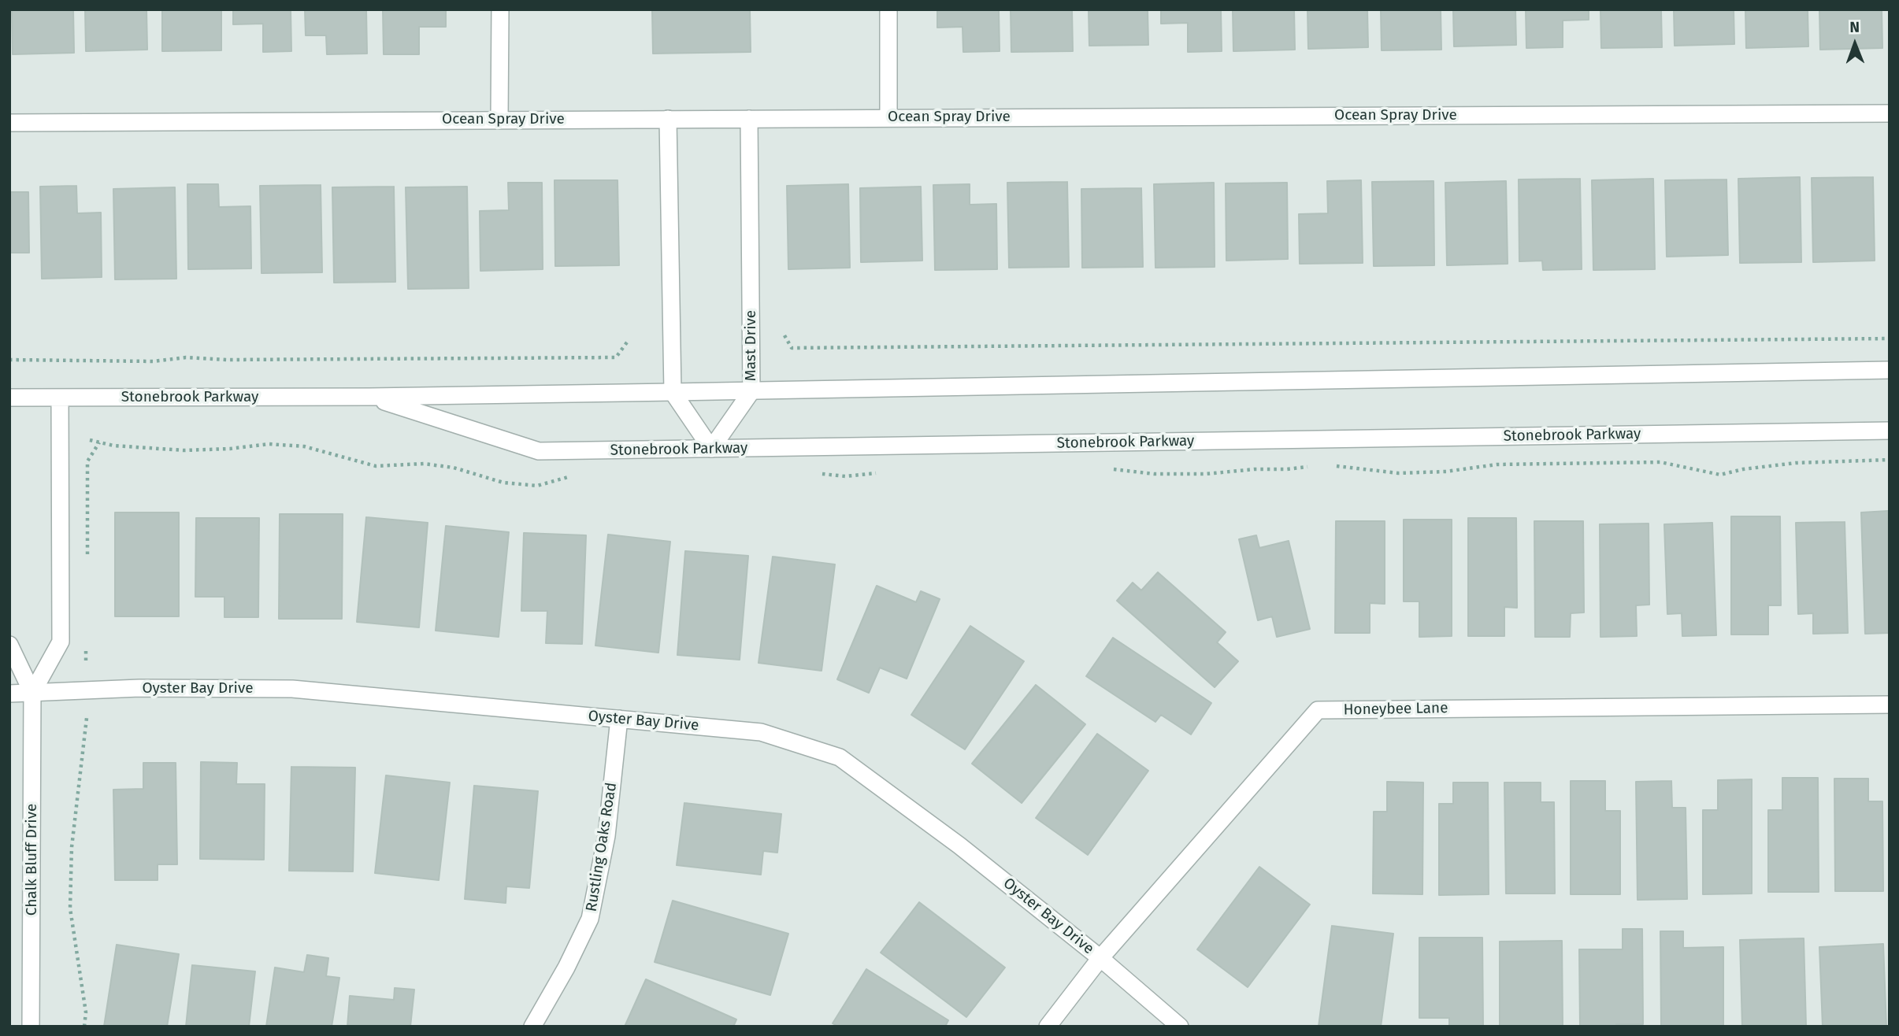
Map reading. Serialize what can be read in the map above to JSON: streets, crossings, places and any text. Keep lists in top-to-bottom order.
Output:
{
  "streets": {
    "street": [
      "Ocean Spray Drive",
      "Mast Drive",
      "Stonebrook Parkway",
      "Oyster Bay Drive",
      "Honeybee Lane",
      "Rustling Oaks Road",
      "Chalk Bluff Drive"
    ]
  },
  "crossings": [
    ["Ocean Spray Drive", "Mast Drive"],
    ["Mast Drive", "Stonebrook Parkway"],
    ["Stonebrook Parkway", "Chalk Bluff Drive"],
    ["Oyster Bay Drive", "Honeybee Lane"],
    ["Oyster Bay Drive", "Rustling Oaks Road"],
    ["Oyster Bay Drive", "Chalk Bluff Drive"]
  ],
  "north": "top"
}
